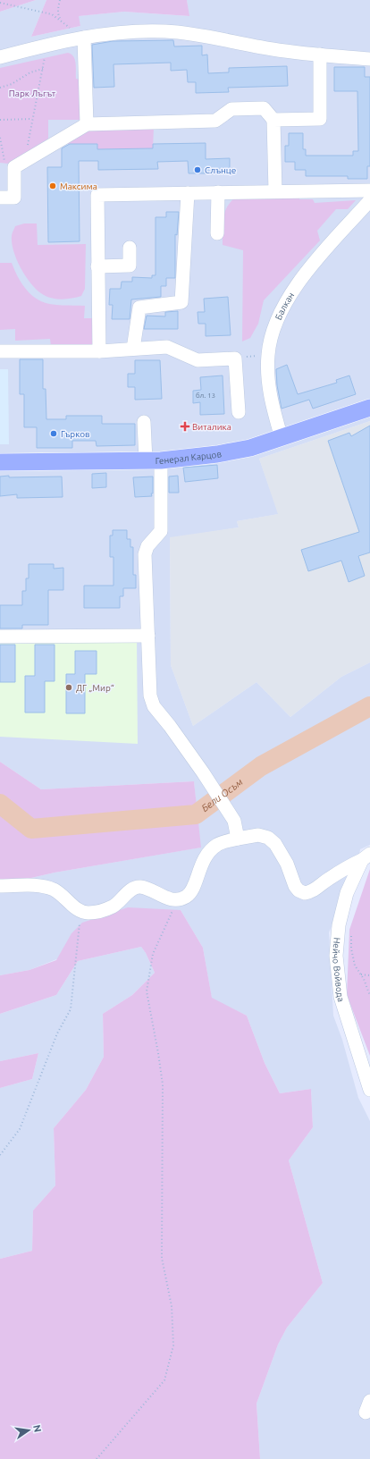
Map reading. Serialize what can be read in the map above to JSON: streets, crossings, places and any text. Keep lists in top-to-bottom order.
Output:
{
  "streets": {
    "main road": ["Генерал Карцов"],
    "street": ["Балкан", "Нейчо Войвода"]
  },
  "crossings": [
    ["Балкан", "Генерал Карцов"]
  ],
  "water": ["Бели Осъм"],
  "parks": ["Парк Лъгът"],
  "places": {
    "other": [
      "Слънце",
      "Максима",
      "Гърков",
      "ДГ „Мир“"
    ],
    "health": ["Виталика"]
  },
  "house_numbers": ["бл. 13"],
  "north": "right"
}
